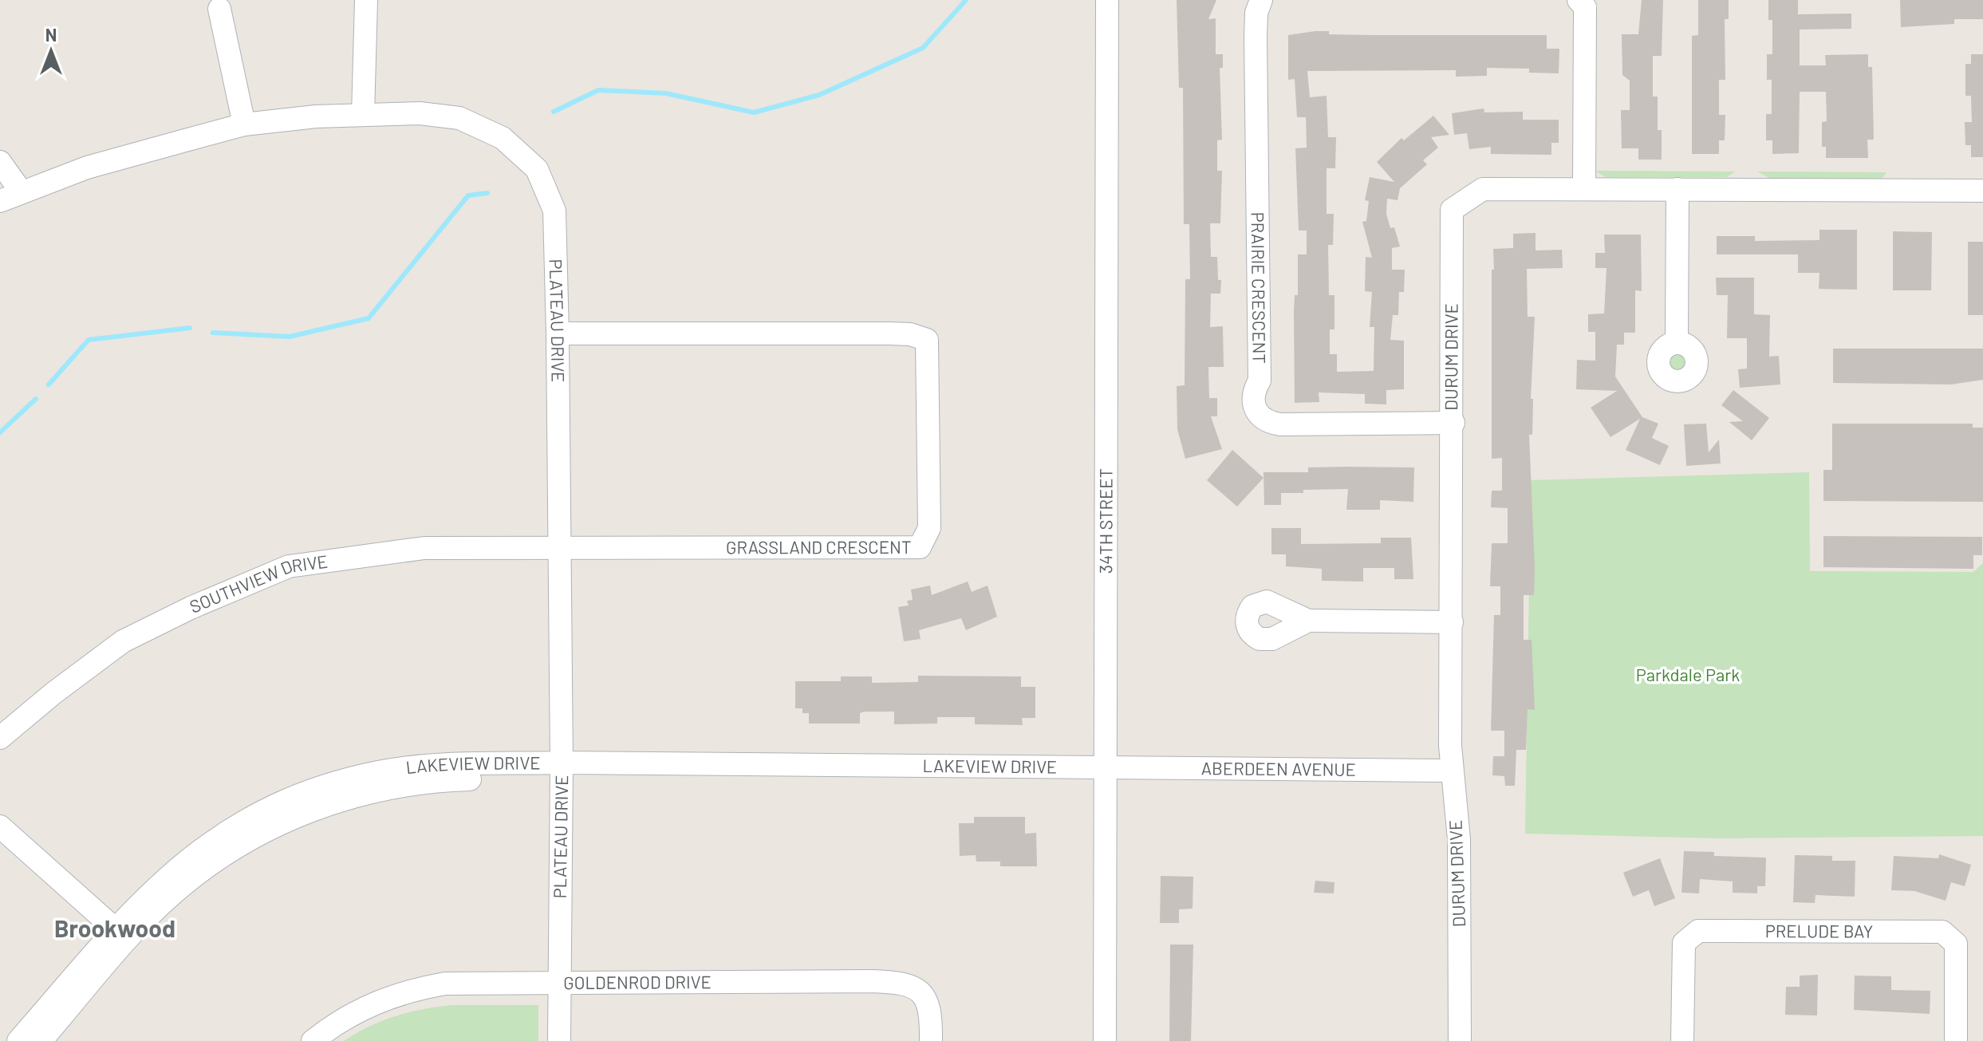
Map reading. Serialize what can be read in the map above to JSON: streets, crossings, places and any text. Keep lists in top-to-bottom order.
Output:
{
  "streets": {
    "street": [
      "PRAIRIE CRESCENT",
      "PLATEAU DRIVE",
      "DURUM DRIVE",
      "34TH STREET",
      "GRASSLAND CRESCENT",
      "SOUTHVIEW DRIVE",
      "LAKEVIEW DRIVE",
      "ABERDEEN AVENUE",
      "PRELUDE BAY",
      "GOLDENROD DRIVE"
    ]
  },
  "crossings": [
    ["PRAIRIE CRESCENT", "DURUM DRIVE"],
    ["PLATEAU DRIVE", "GRASSLAND CRESCENT"],
    ["PLATEAU DRIVE", "SOUTHVIEW DRIVE"],
    ["PLATEAU DRIVE", "LAKEVIEW DRIVE"],
    ["PLATEAU DRIVE", "GOLDENROD DRIVE"],
    ["DURUM DRIVE", "ABERDEEN AVENUE"],
    ["34TH STREET", "LAKEVIEW DRIVE"],
    ["34TH STREET", "ABERDEEN AVENUE"],
    ["GRASSLAND CRESCENT", "SOUTHVIEW DRIVE"],
    ["LAKEVIEW DRIVE", "ABERDEEN AVENUE"]
  ],
  "districts": ["Brookwood"],
  "parks": ["Parkdale Park"],
  "north": "top"
}
